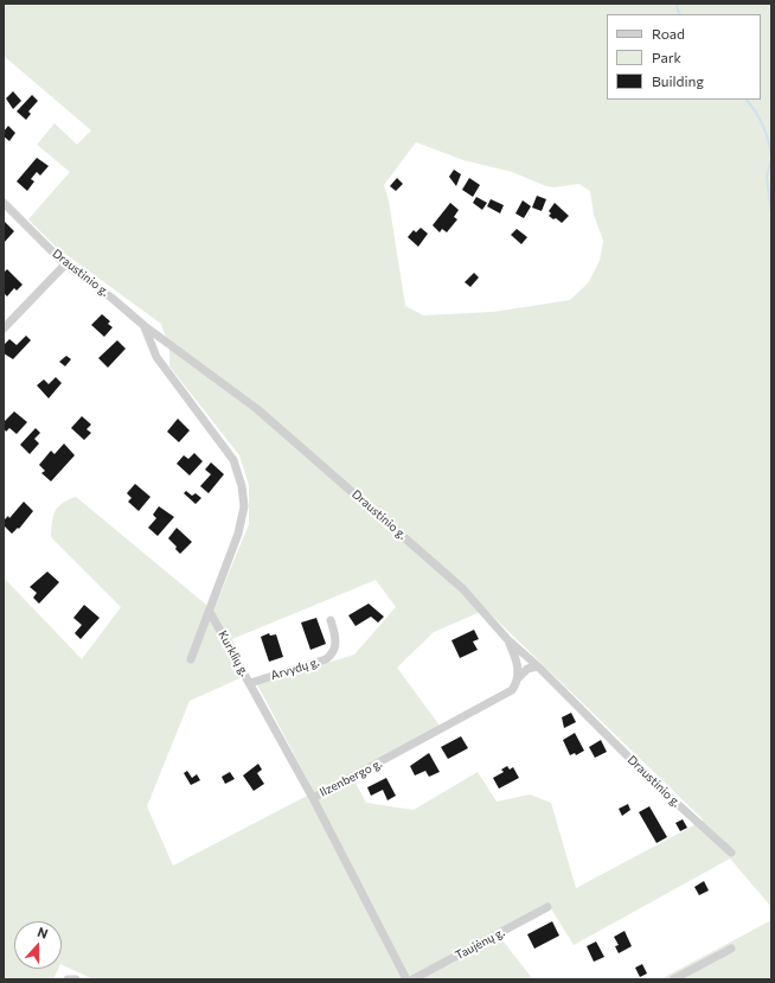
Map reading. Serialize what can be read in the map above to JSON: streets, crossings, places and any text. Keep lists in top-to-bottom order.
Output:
{
  "streets": {
    "street": [
      "Draustinio g.",
      "Kurklių g.",
      "Arvydų g.",
      "Ilzenbergo g.",
      "Taujėnų g."
    ]
  },
  "crossings": [
    ["Draustinio g.", "Ilzenbergo g."],
    ["Kurklių g.", "Arvydų g."],
    ["Kurklių g.", "Ilzenbergo g."]
  ],
  "legend": ["Road", "Park", "Building"],
  "north": "top"
}
